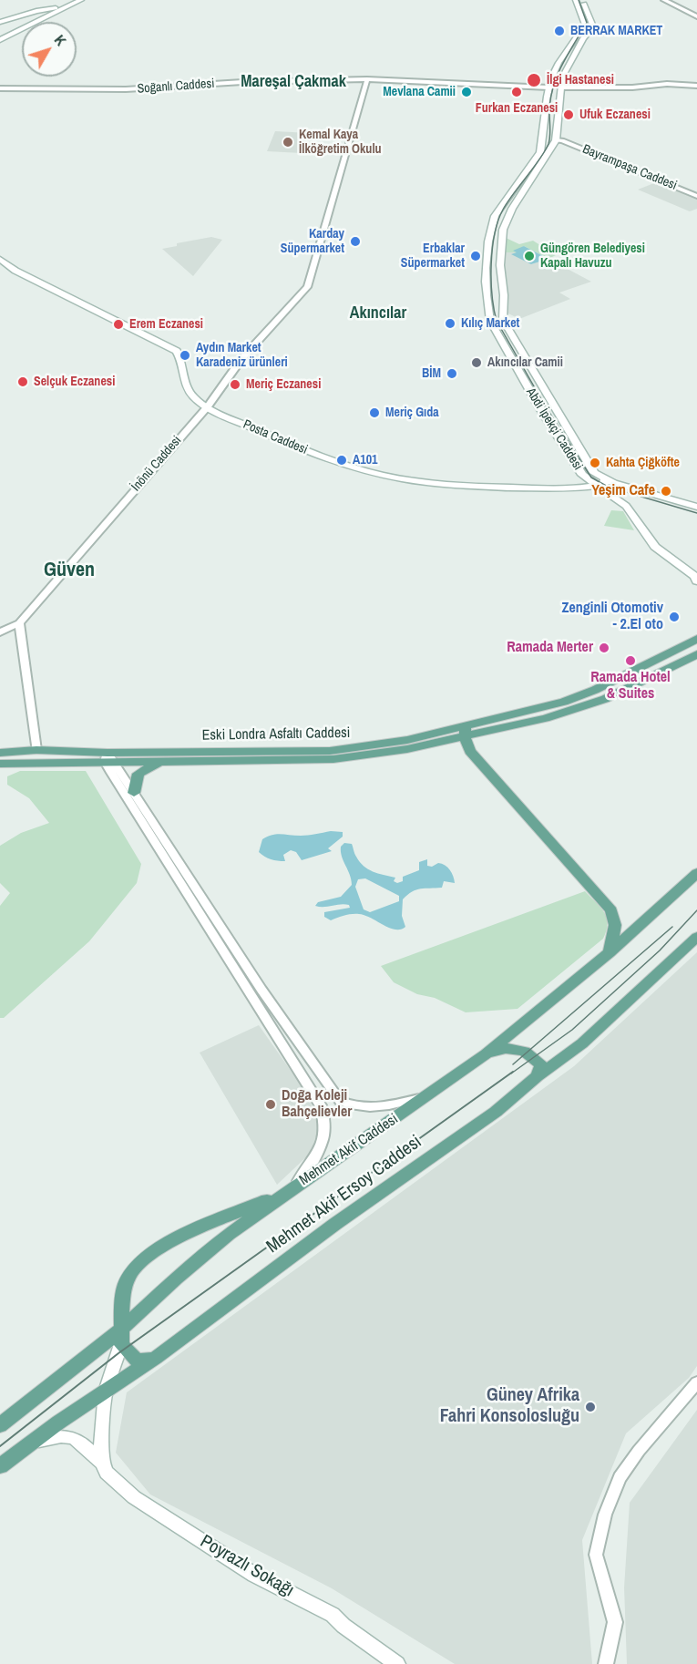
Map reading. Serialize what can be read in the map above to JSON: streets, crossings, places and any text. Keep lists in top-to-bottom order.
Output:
{
  "streets": {
    "main road": [
      "Abdi İpekçi Caddesi",
      "Posta Caddesi",
      "Eski Londra Asfaltı Caddesi",
      "Mehmet Akif Caddesi",
      "Mehmet Akif Ersoy Caddesi",
      "Poyrazlı Sokağı"
    ],
    "street": ["Soğanlı Caddesi", "Bayrampaşa Caddesi", "İnönü Caddesi"]
  },
  "crossings": [
    ["Soğanlı Caddesi", "Abdi İpekçi Caddesi"],
    ["Soğanlı Caddesi", "İnönü Caddesi"],
    ["Bayrampaşa Caddesi", "Abdi İpekçi Caddesi"],
    ["Abdi İpekçi Caddesi", "Posta Caddesi"],
    ["Posta Caddesi", "İnönü Caddesi"],
    ["Mehmet Akif Ersoy Caddesi", "Poyrazlı Sokağı"]
  ],
  "districts": ["Mareşal Çakmak", "Akıncılar", "Güven"],
  "places": [
    "BERRAK MARKET",
    "İlgi Hastanesi",
    "Mevlana Camii",
    "Furkan Eczanesi",
    "Ufuk Eczanesi",
    "Kemal Kaya İlköğretim Okulu",
    "Karday Süpermarket",
    "Erbaklar Süpermarket",
    "Güngören Belediyesi Kapalı Havuzu",
    "Kılıç Market",
    "Erem Eczanesi",
    "Aydın Market Karadeniz ürünleri",
    "Akıncılar Camii",
    "BİM",
    "Selçuk Eczanesi",
    "Meriç Eczanesi",
    "Meriç Gıda",
    "A101",
    "Kahta Çiğköfte",
    "Yeşim Cafe",
    "Zenginli Otomotiv - 2.El oto",
    "Ramada Merter",
    "Ramada Hotel & Suites",
    "Doğa Koleji Bahçelievler",
    "Güney Afrika Fahri Konsolosluğu"
  ],
  "north": "top right"
}
